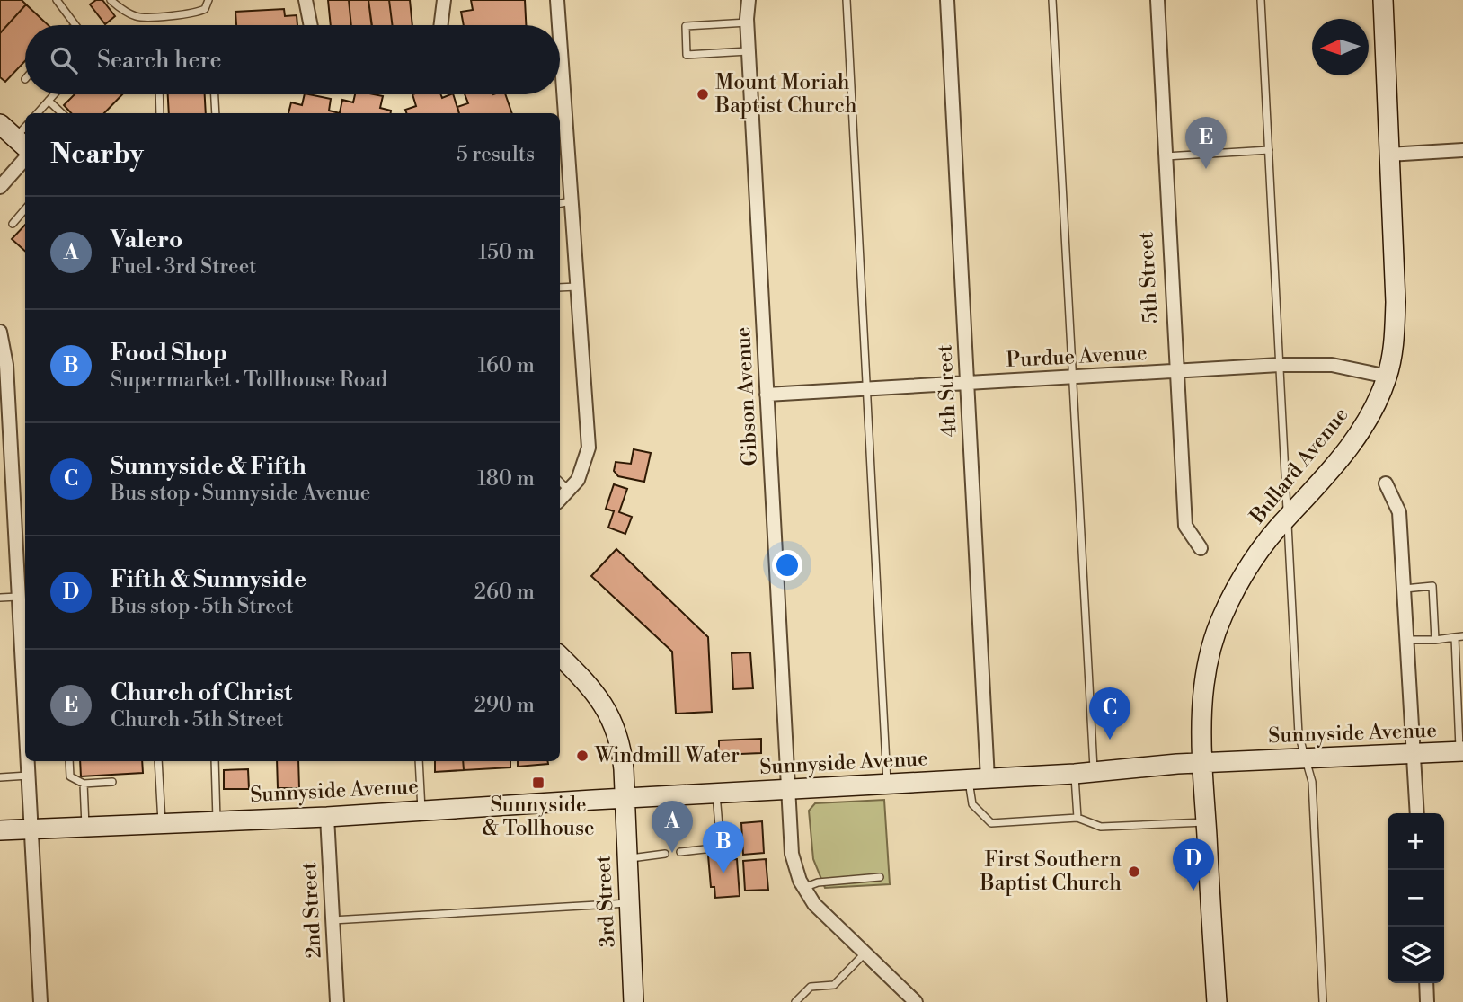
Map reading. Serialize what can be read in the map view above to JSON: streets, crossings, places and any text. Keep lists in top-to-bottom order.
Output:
{
  "streets": {
    "main road": ["Bullard Avenue", "Sunnyside Avenue", "3rd Street"],
    "street": [
      "5th Street",
      "Purdue Avenue",
      "4th Street",
      "Gibson Avenue",
      "2nd Street"
    ]
  },
  "crossings": [
    ["5th Street", "Purdue Avenue"],
    ["Purdue Avenue", "4th Street"],
    ["Purdue Avenue", "Gibson Avenue"],
    ["Purdue Avenue", "Bullard Avenue"],
    ["4th Street", "Sunnyside Avenue"],
    ["Gibson Avenue", "Sunnyside Avenue"],
    ["Bullard Avenue", "Sunnyside Avenue"],
    ["Sunnyside Avenue", "3rd Street"],
    ["Sunnyside Avenue", "2nd Street"]
  ],
  "places": {
    "other": ["Mount Moriah Baptist Church", "Windmill Water", "First Southern Baptist Church"],
    "transit": ["Sunnyside & Tollhouse"]
  },
  "north": "left",
  "page": {
    "search": "Search here",
    "heading": ["Nearby", "5 results"],
    "pins": [
      "E",
      "C",
      "A",
      "B",
      "D"
    ],
    "list": [
      {
        "mark": "A",
        "name": "Valero",
        "note": "Fuel · 3rd Street",
        "value": "150 m"
      },
      {
        "mark": "B",
        "name": "Food Shop",
        "note": "Supermarket · Tollhouse Road",
        "value": "160 m"
      },
      {
        "mark": "C",
        "name": "Sunnyside & Fifth",
        "note": "Bus stop · Sunnyside Avenue",
        "value": "180 m"
      },
      {
        "mark": "D",
        "name": "Fifth & Sunnyside",
        "note": "Bus stop · 5th Street",
        "value": "260 m"
      },
      {
        "mark": "E",
        "name": "Church of Christ",
        "note": "Church · 5th Street",
        "value": "290 m"
      }
    ],
    "map_buttons": ["+", "−"]
  }
}
